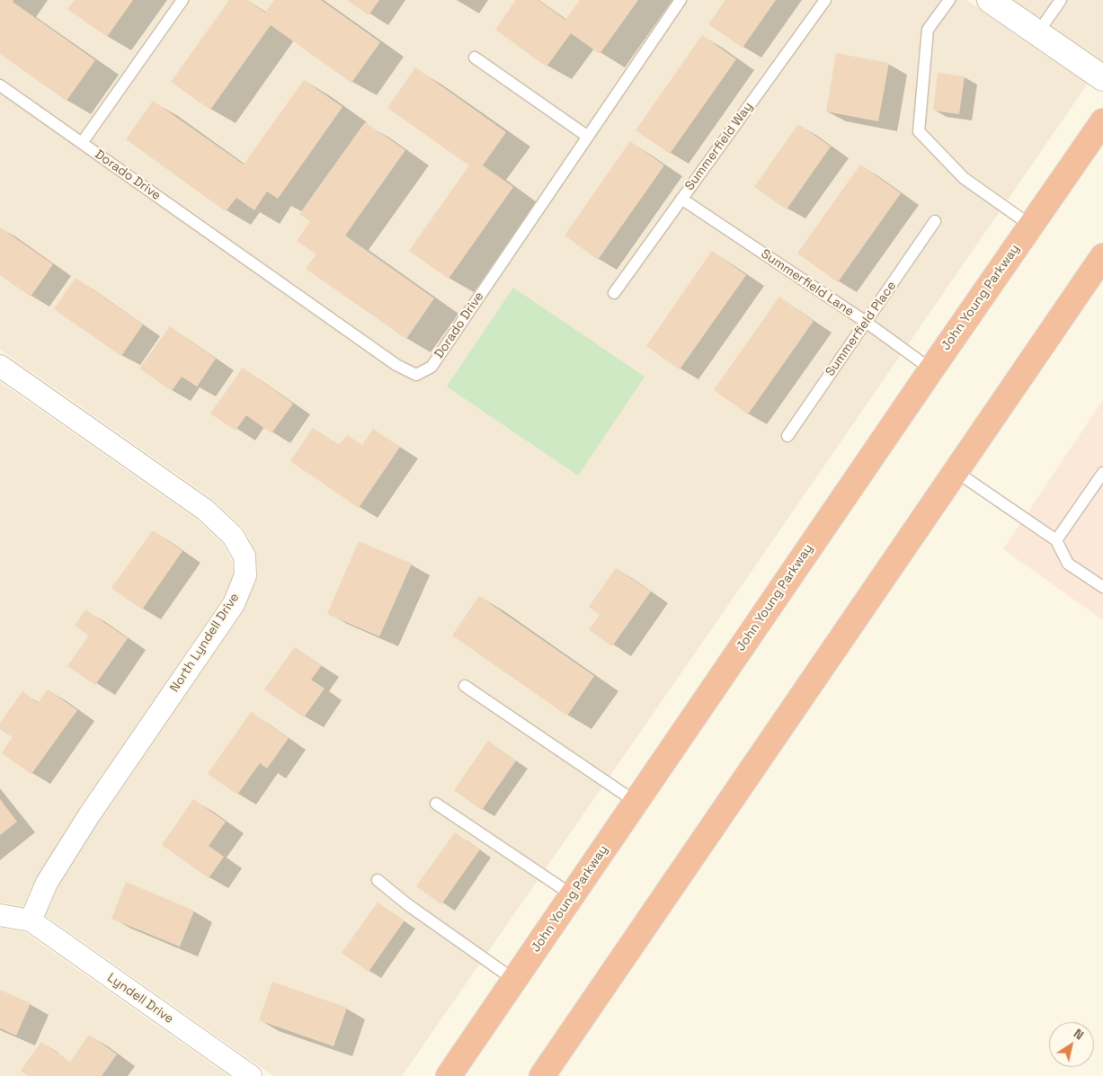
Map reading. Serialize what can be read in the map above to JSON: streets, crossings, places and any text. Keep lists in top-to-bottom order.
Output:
{
  "streets": {
    "highway": ["John Young Parkway"],
    "street": ["North Lyndell Drive", "Lyndell Drive"],
    "lane": [
      "Summerfield Way",
      "Dorado Drive",
      "Summerfield Lane",
      "Summerfield Place"
    ]
  },
  "crossings": [
    ["Summerfield Way", "Summerfield Lane"],
    ["Summerfield Lane", "John Young Parkway"],
    ["Summerfield Lane", "Summerfield Place"],
    ["North Lyndell Drive", "Lyndell Drive"]
  ],
  "north": "top right"
}
